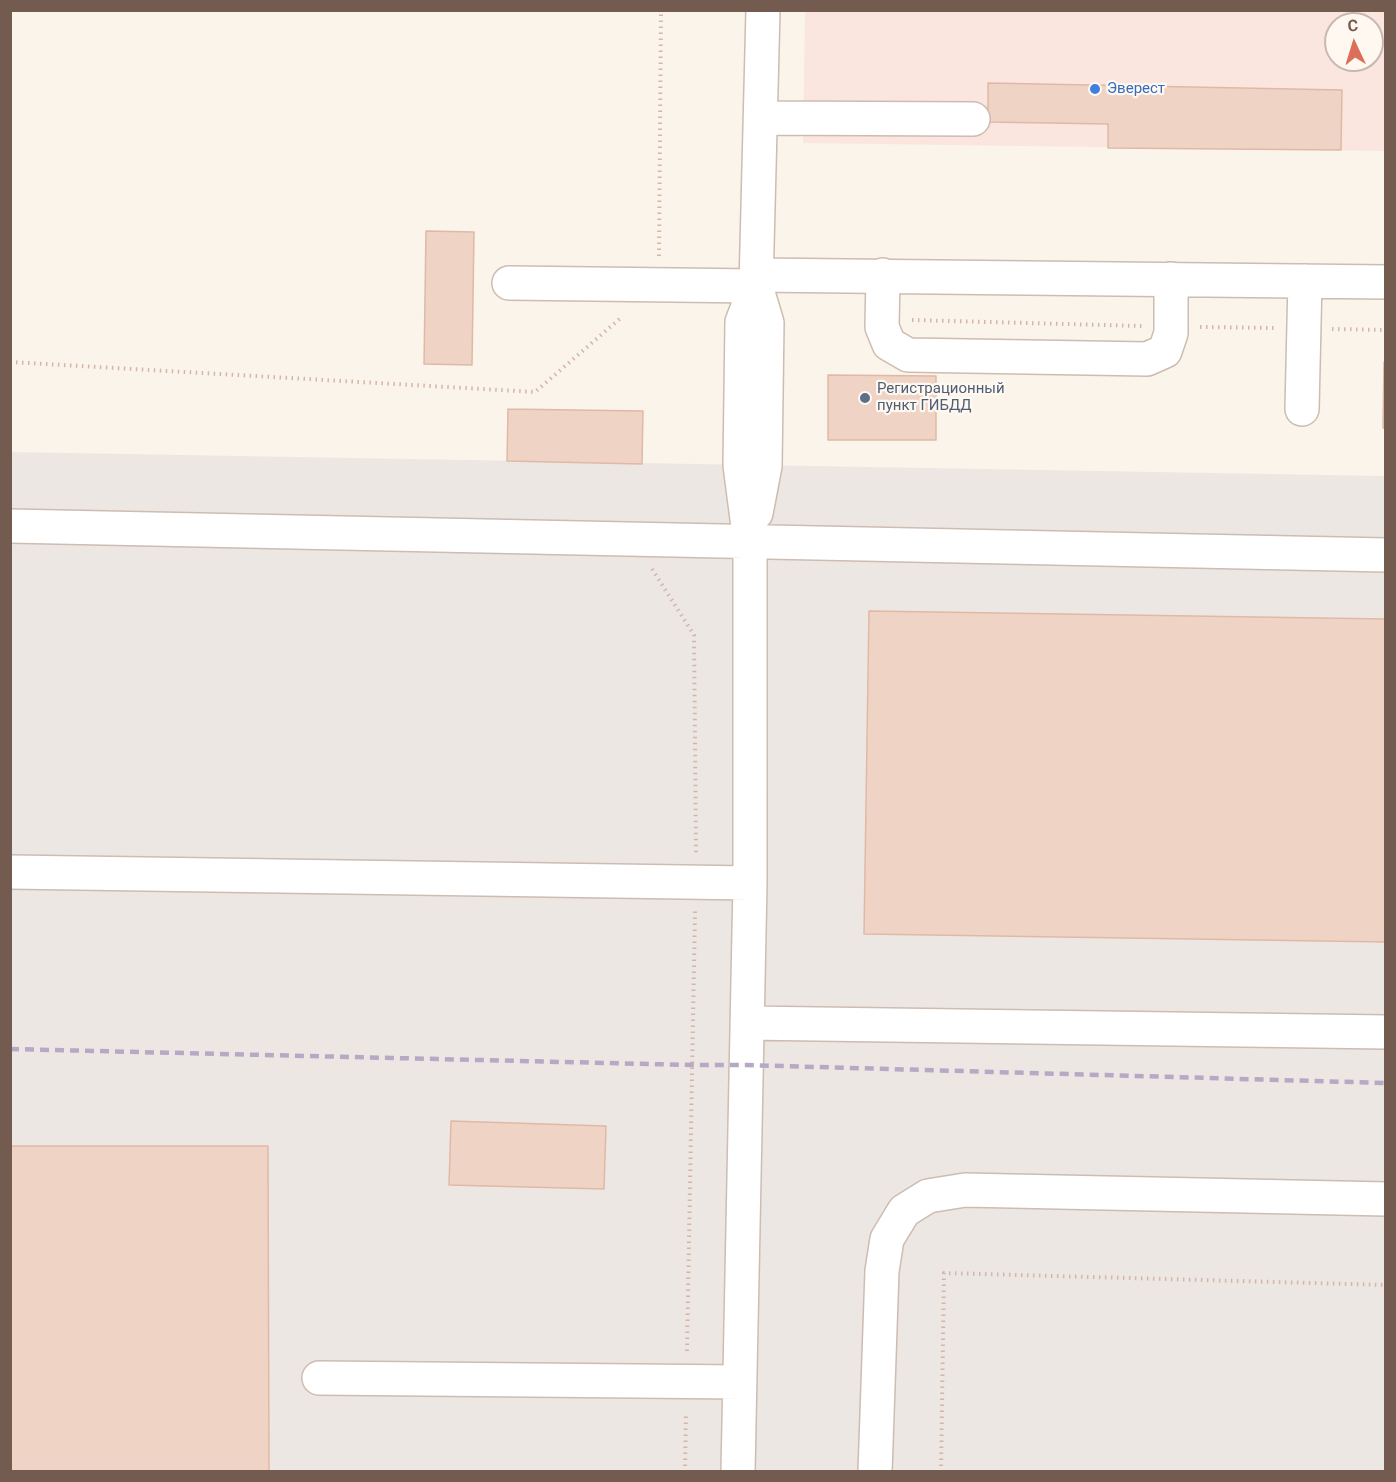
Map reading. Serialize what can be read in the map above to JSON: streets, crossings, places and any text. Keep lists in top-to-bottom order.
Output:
{
  "places": ["Эверест", "Регистрационный пункт ГИБДД"],
  "north": "top"
}
